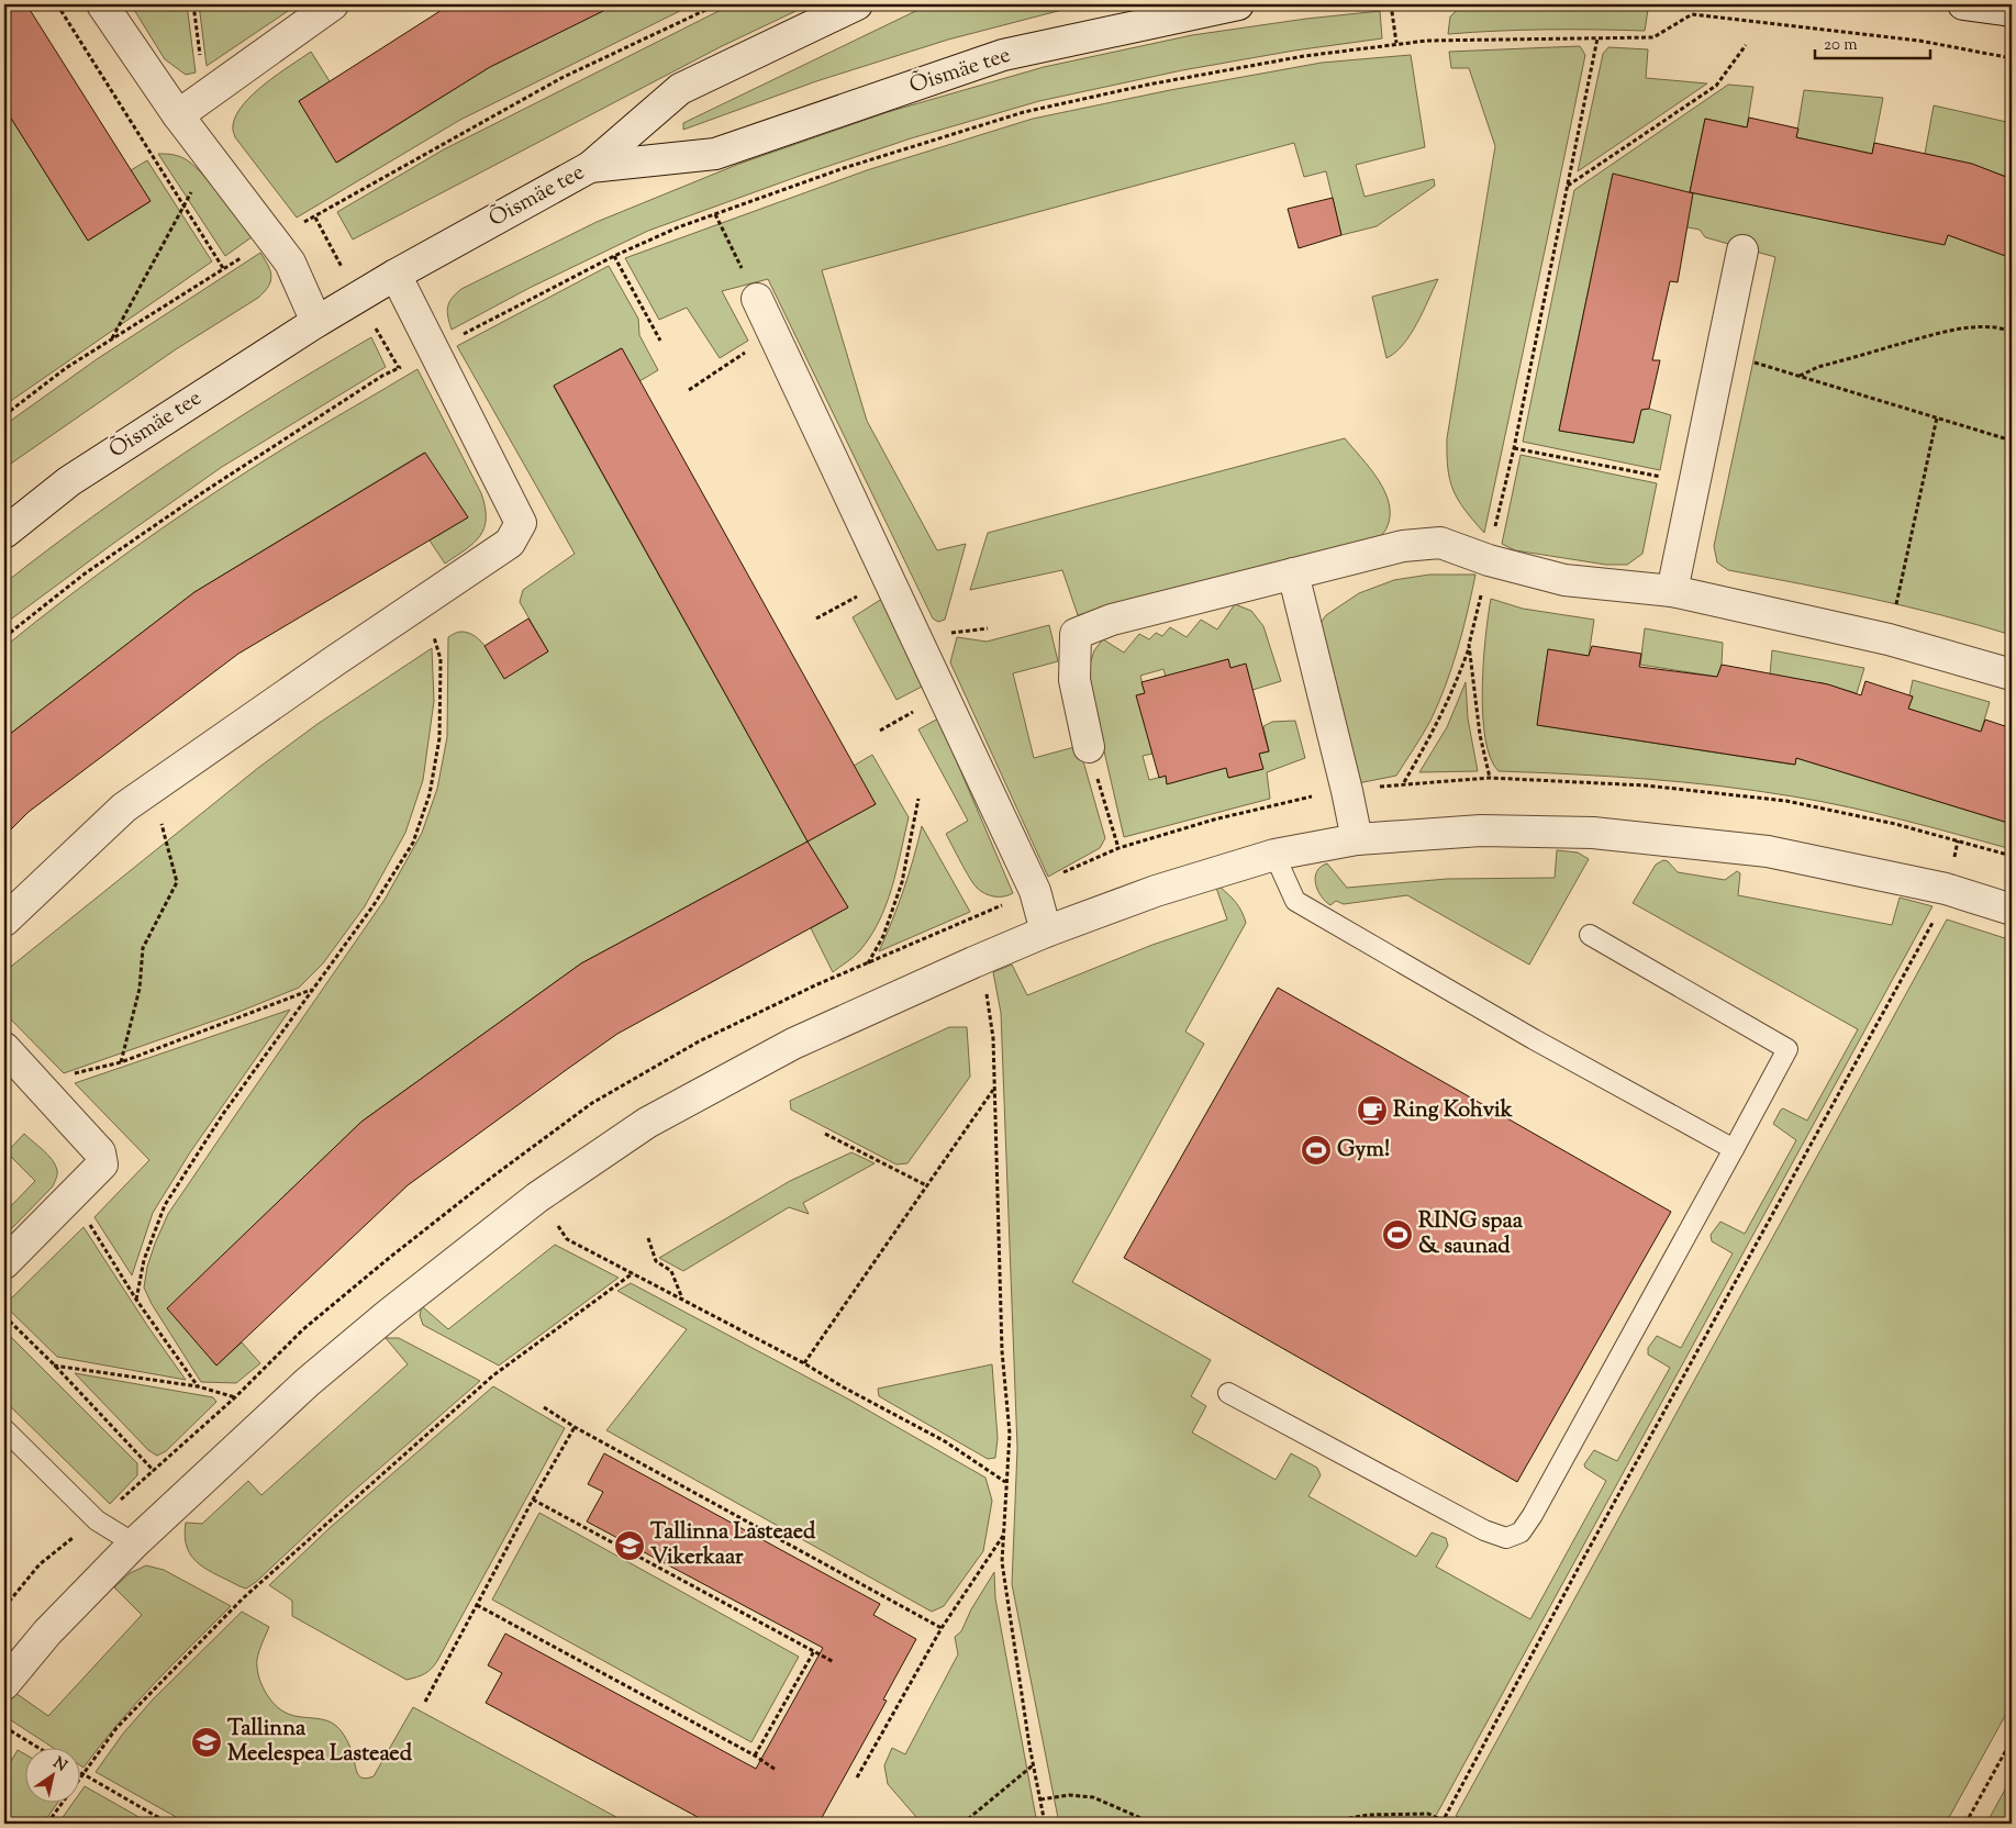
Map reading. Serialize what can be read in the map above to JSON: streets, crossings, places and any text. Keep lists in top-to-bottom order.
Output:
{
  "streets": {
    "street": ["Õismäe tee"]
  },
  "places": {
    "cafe": ["Ring Kohvik"],
    "sports": ["Gym!", "RING spaa & saunad"],
    "school or university": ["Tallinna Lasteaed Vikerkaar", "Tallinna Meelespea Lasteaed"]
  },
  "scale_bar": "20 m",
  "north": "top right"
}
